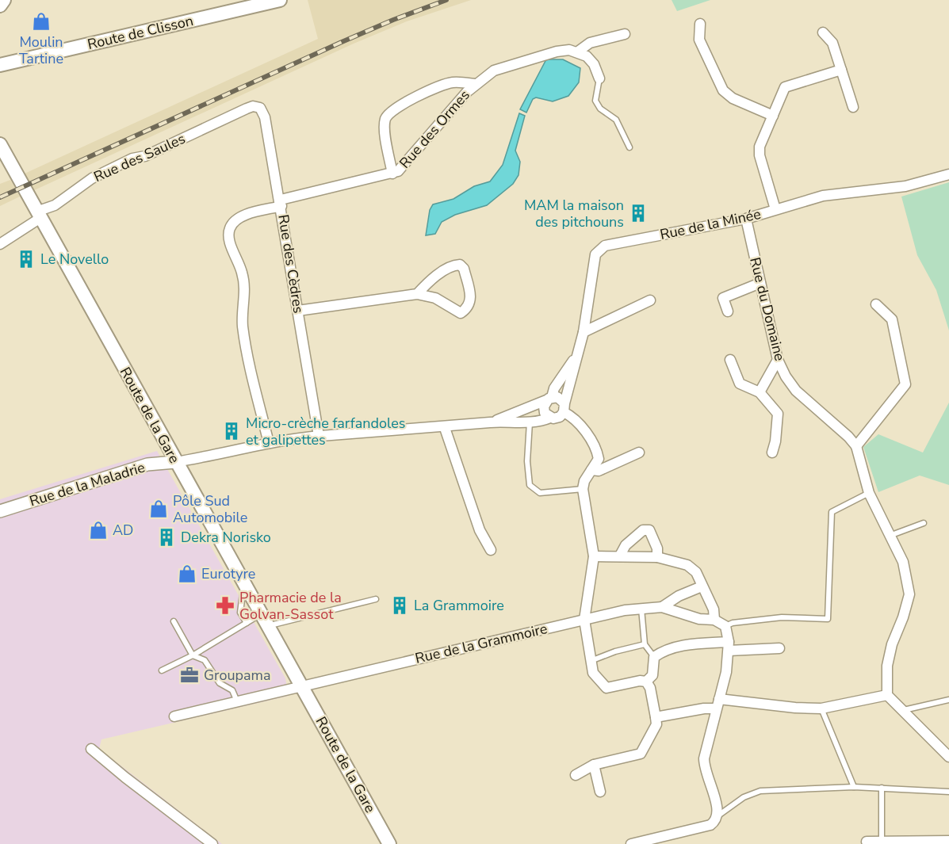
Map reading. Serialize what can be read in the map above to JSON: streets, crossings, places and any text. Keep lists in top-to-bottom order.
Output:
{
  "streets": {
    "main road": ["Route de Clisson", "Route de la Gare"],
    "street": [
      "Rue des Ormes",
      "Rue des Saules",
      "Rue de la Minée",
      "Rue des Cèdres",
      "Rue du Domaine",
      "Rue de la Maladrie",
      "Rue de la Grammoire"
    ]
  },
  "crossings": [
    ["Rue des Ormes", "Rue des Cèdres"],
    ["Rue des Saules", "Rue des Cèdres"],
    ["Rue des Saules", "Route de la Gare"],
    ["Rue de la Minée", "Rue du Domaine"],
    ["Route de la Gare", "Rue de la Maladrie"],
    ["Route de la Gare", "Rue de la Grammoire"]
  ],
  "places": {
    "shop": [
      "Moulin Tartine",
      "Pôle Sud Automobile",
      "AD",
      "Eurotyre"
    ],
    "building": [
      "MAM la maison des pitchouns",
      "Le Novello",
      "Micro-crèche farfandoles et galipettes",
      "Dekra Norisko",
      "La Grammoire"
    ],
    "pharmacy": ["Pharmacie de la Golvan-Sassot"],
    "office": ["Groupama"]
  }
}
